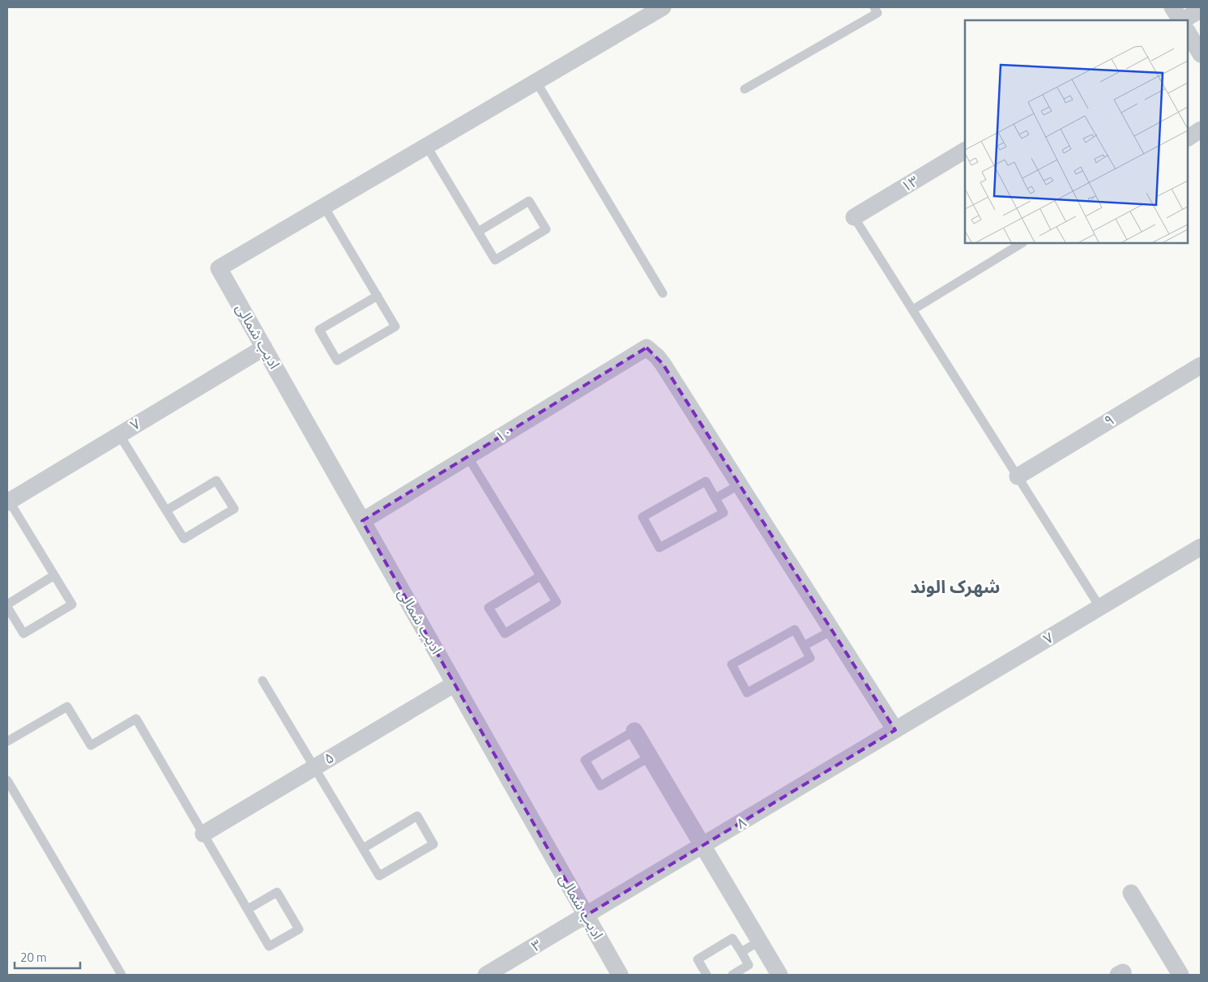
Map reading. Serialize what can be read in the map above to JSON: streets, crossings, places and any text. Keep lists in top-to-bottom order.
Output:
{
  "streets": {
    "street": [
      "۱۳",
      "ادیب شمالی",
      "۹",
      "۷",
      "۱۰",
      "۵",
      "۸",
      "۳"
    ]
  },
  "crossings": [
    ["ادیب شمالی", "۷"],
    ["ادیب شمالی", "۱۰"],
    ["ادیب شمالی", "۵"],
    ["ادیب شمالی", "۸"],
    ["ادیب شمالی", "۳"],
    ["۷", "۸"],
    ["۸", "۳"]
  ],
  "districts": ["شهرک الوند"],
  "scale_bar": "20 m"
}
